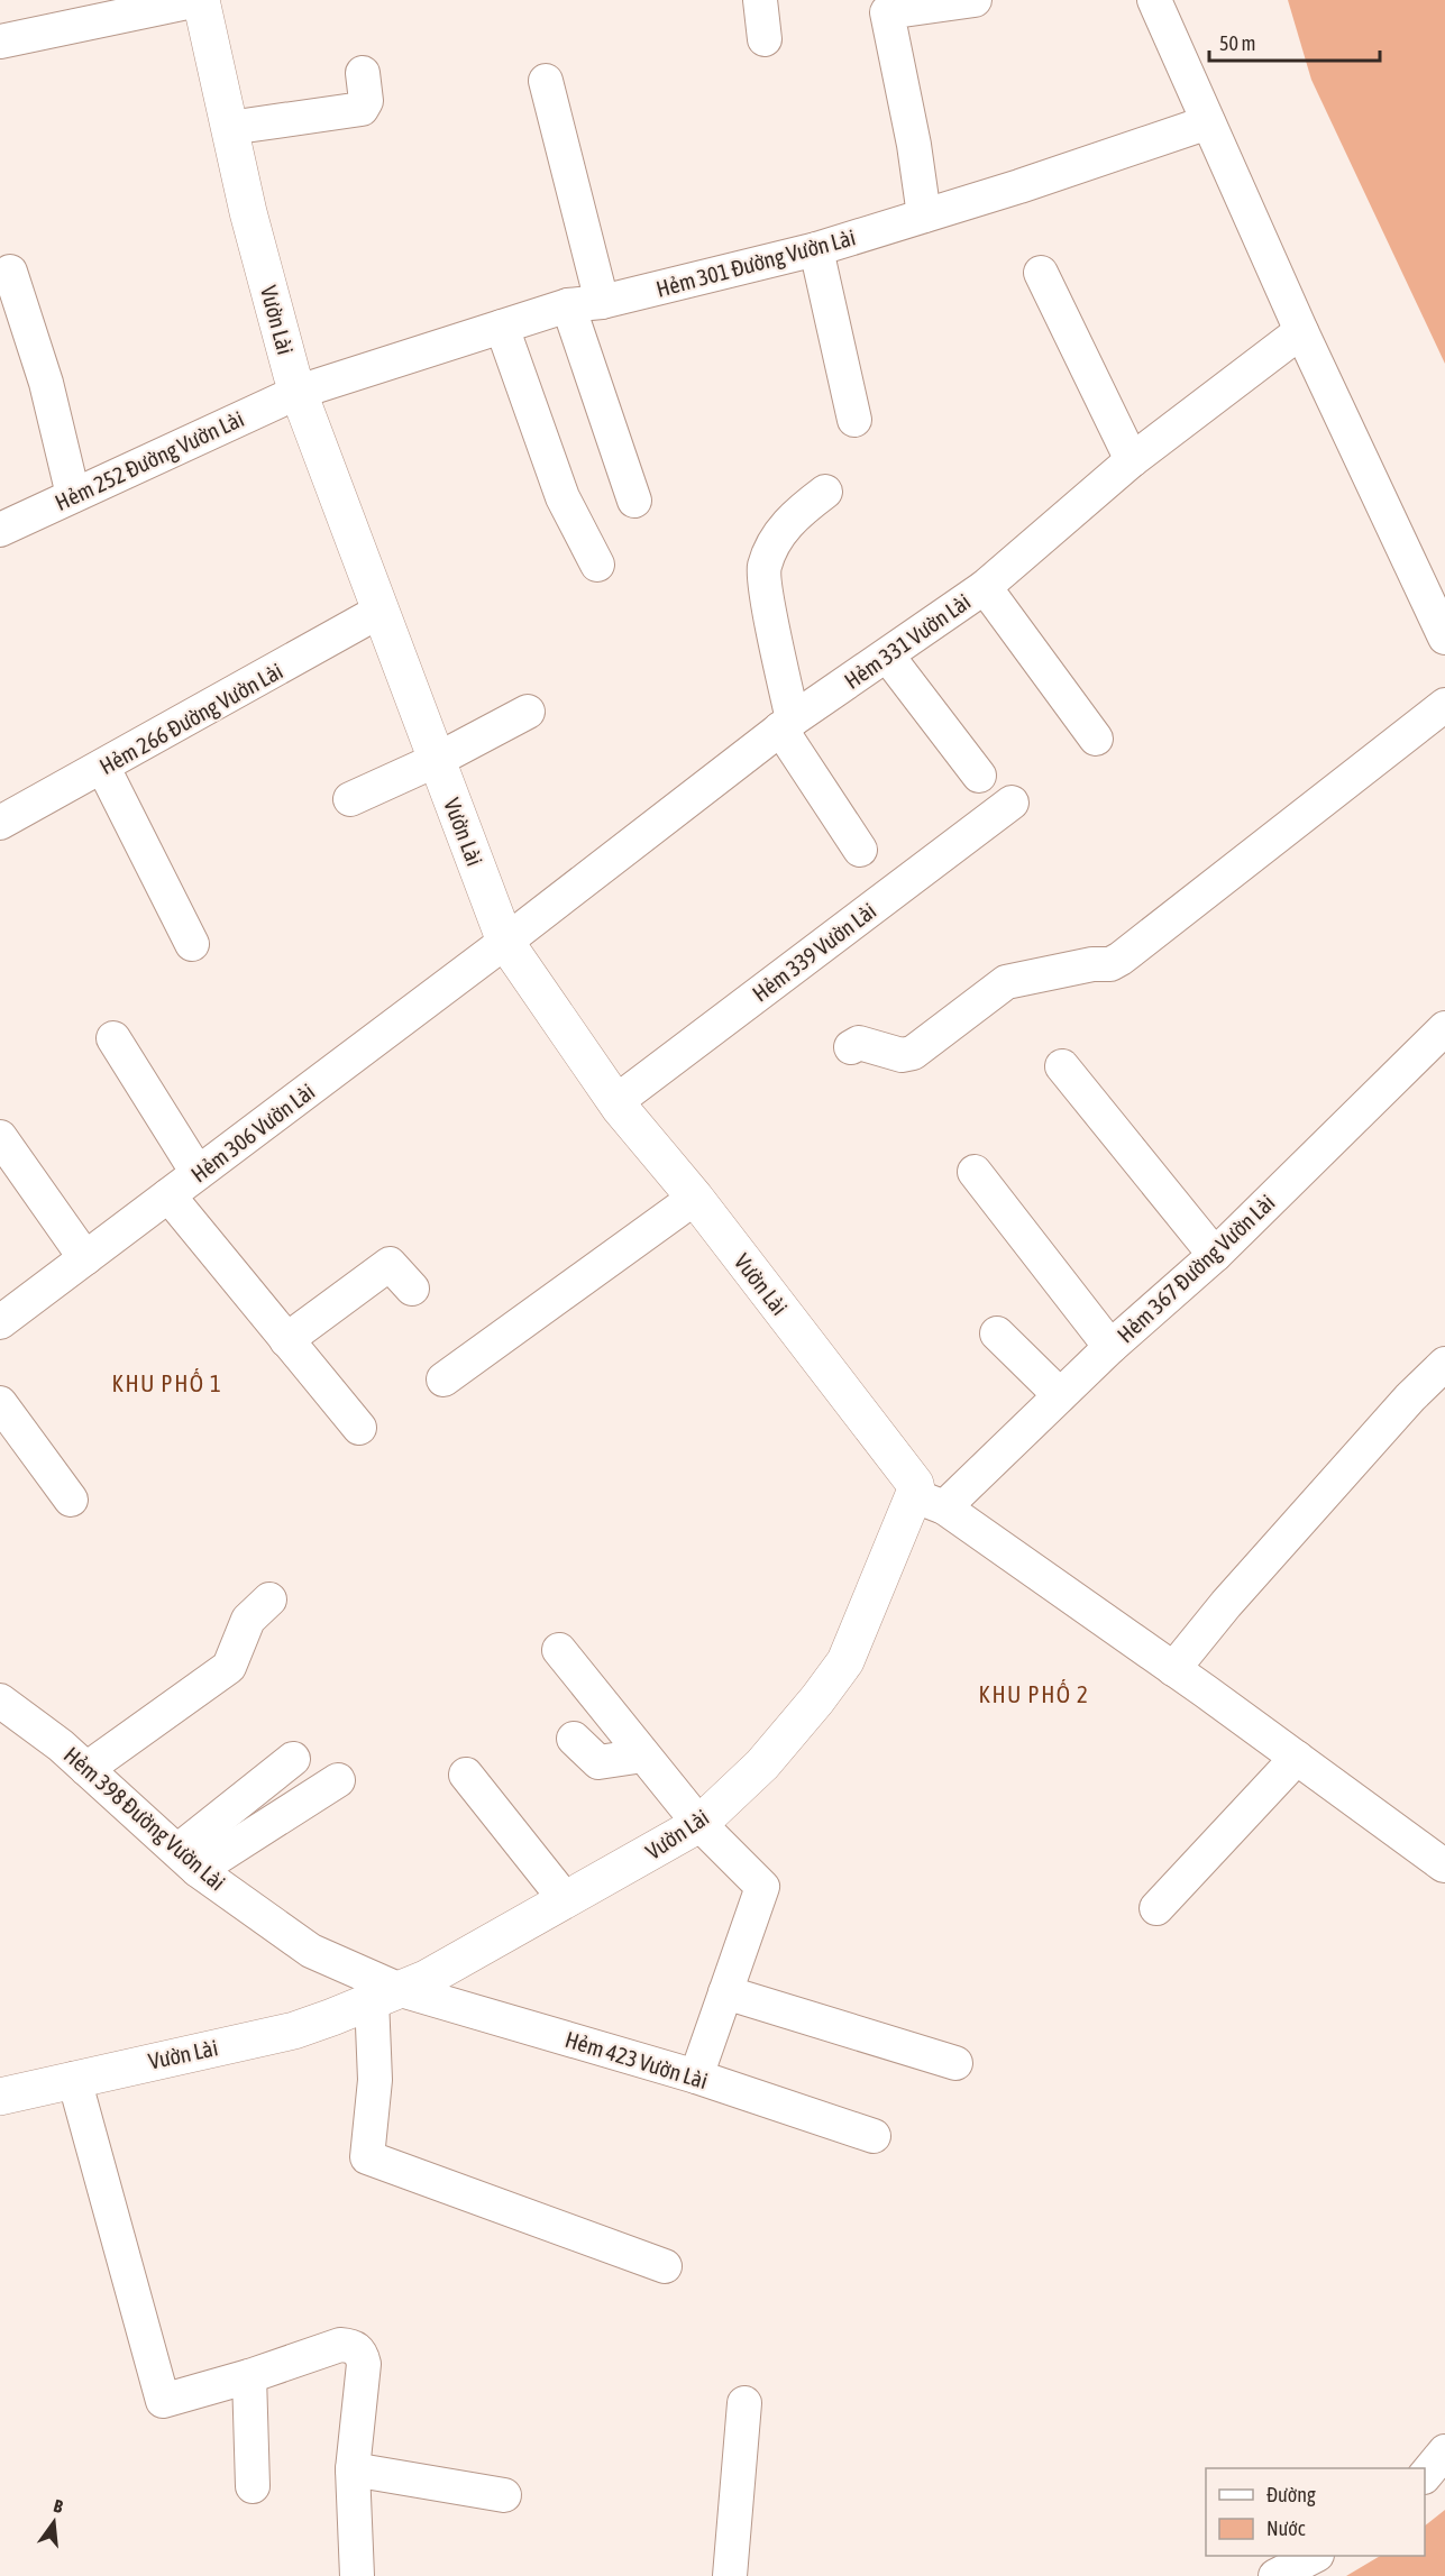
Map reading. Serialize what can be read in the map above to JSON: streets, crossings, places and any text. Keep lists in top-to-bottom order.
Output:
{
  "streets": {
    "main road": ["Vườn Lài"],
    "street": [
      "Hẻm 301 Đường Vườn Lài",
      "Hẻm 252 Đường Vườn Lài",
      "Hẻm 331 Vườn Lài",
      "Hẻm 266 Đường Vườn Lài",
      "Hẻm 339 Vườn Lài",
      "Hẻm 306 Vườn Lài",
      "Hẻm 367 Đường Vườn Lài",
      "Hẻm 398 Đường Vườn Lài",
      "Hẻm 423 Vườn Lài"
    ]
  },
  "crossings": [
    ["Hẻm 301 Đường Vườn Lài", "Vườn Lài"],
    ["Hẻm 301 Đường Vườn Lài", "Hẻm 252 Đường Vườn Lài"],
    ["Vườn Lài", "Hẻm 252 Đường Vườn Lài"],
    ["Vườn Lài", "Hẻm 331 Vườn Lài"],
    ["Vườn Lài", "Hẻm 266 Đường Vườn Lài"],
    ["Vườn Lài", "Hẻm 339 Vườn Lài"],
    ["Vườn Lài", "Hẻm 306 Vườn Lài"],
    ["Vườn Lài", "Hẻm 367 Đường Vườn Lài"],
    ["Vườn Lài", "Hẻm 398 Đường Vườn Lài"],
    ["Vườn Lài", "Hẻm 423 Vườn Lài"],
    ["Hẻm 331 Vườn Lài", "Hẻm 306 Vườn Lài"],
    ["Hẻm 398 Đường Vườn Lài", "Hẻm 423 Vườn Lài"]
  ],
  "districts": ["KHU PHỐ 1", "KHU PHỐ 2"],
  "legend": ["Đường", "Nước"],
  "scale_bar": "50 m",
  "north": "top"
}
